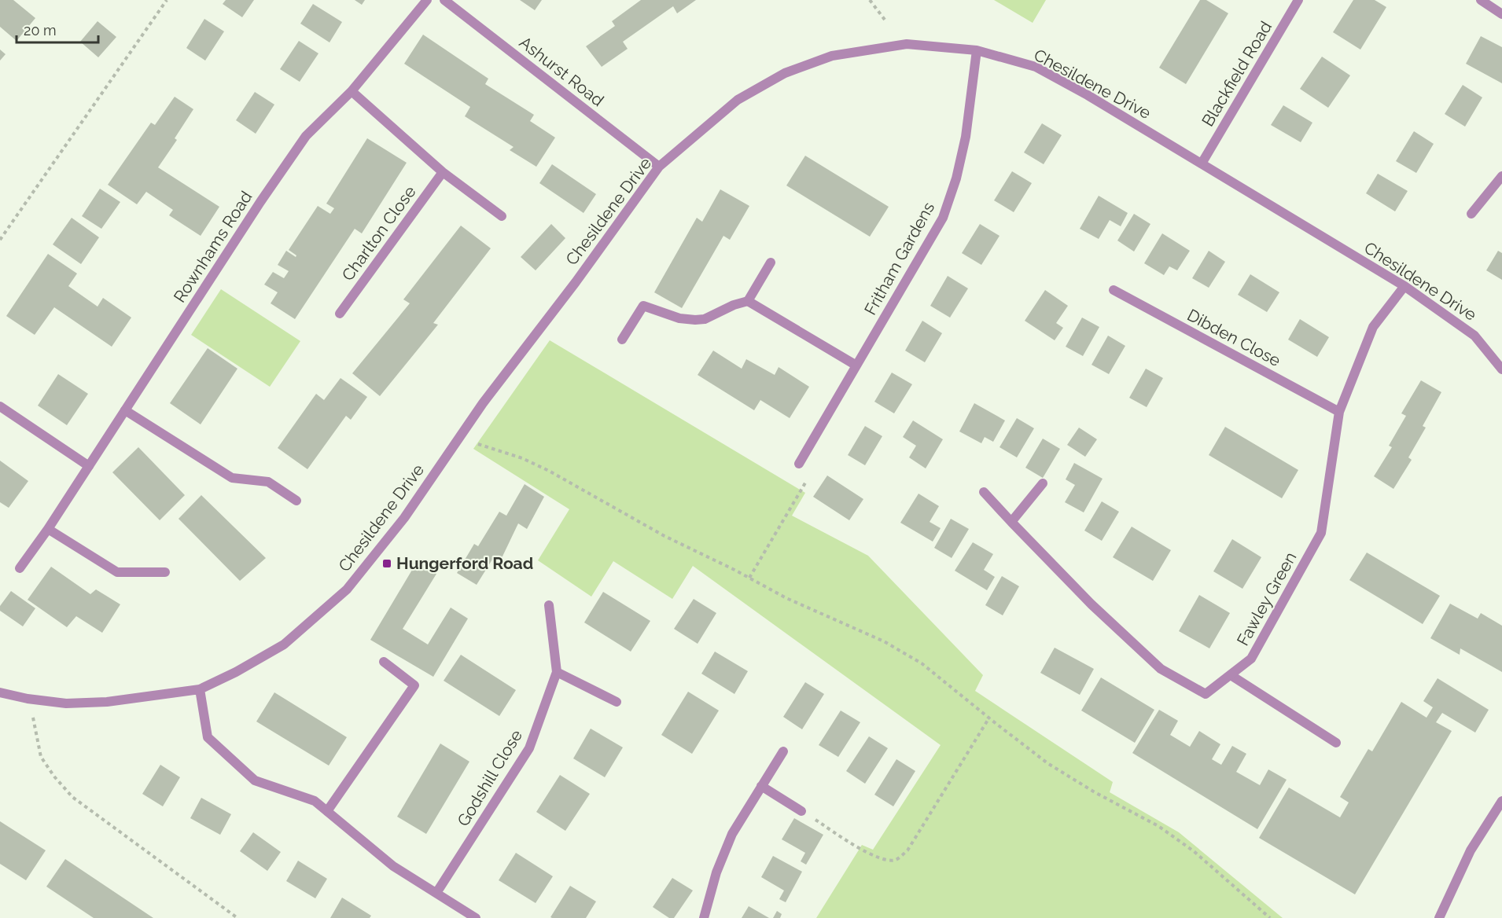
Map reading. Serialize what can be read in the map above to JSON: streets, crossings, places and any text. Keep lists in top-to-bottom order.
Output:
{
  "streets": {
    "street": [
      "Ashurst Road",
      "Blackfield Road",
      "Chesildene Drive",
      "Charlton Close",
      "Rownhams Road",
      "Fritham Gardens",
      "Dibden Close",
      "Fawley Green",
      "Godshill Close"
    ]
  },
  "crossings": [
    ["Ashurst Road", "Chesildene Drive"],
    ["Blackfield Road", "Chesildene Drive"],
    ["Chesildene Drive", "Fritham Gardens"],
    ["Chesildene Drive", "Fawley Green"],
    ["Dibden Close", "Fawley Green"]
  ],
  "places": {
    "transit": ["Hungerford Road"]
  },
  "scale_bar": "20 m"
}
